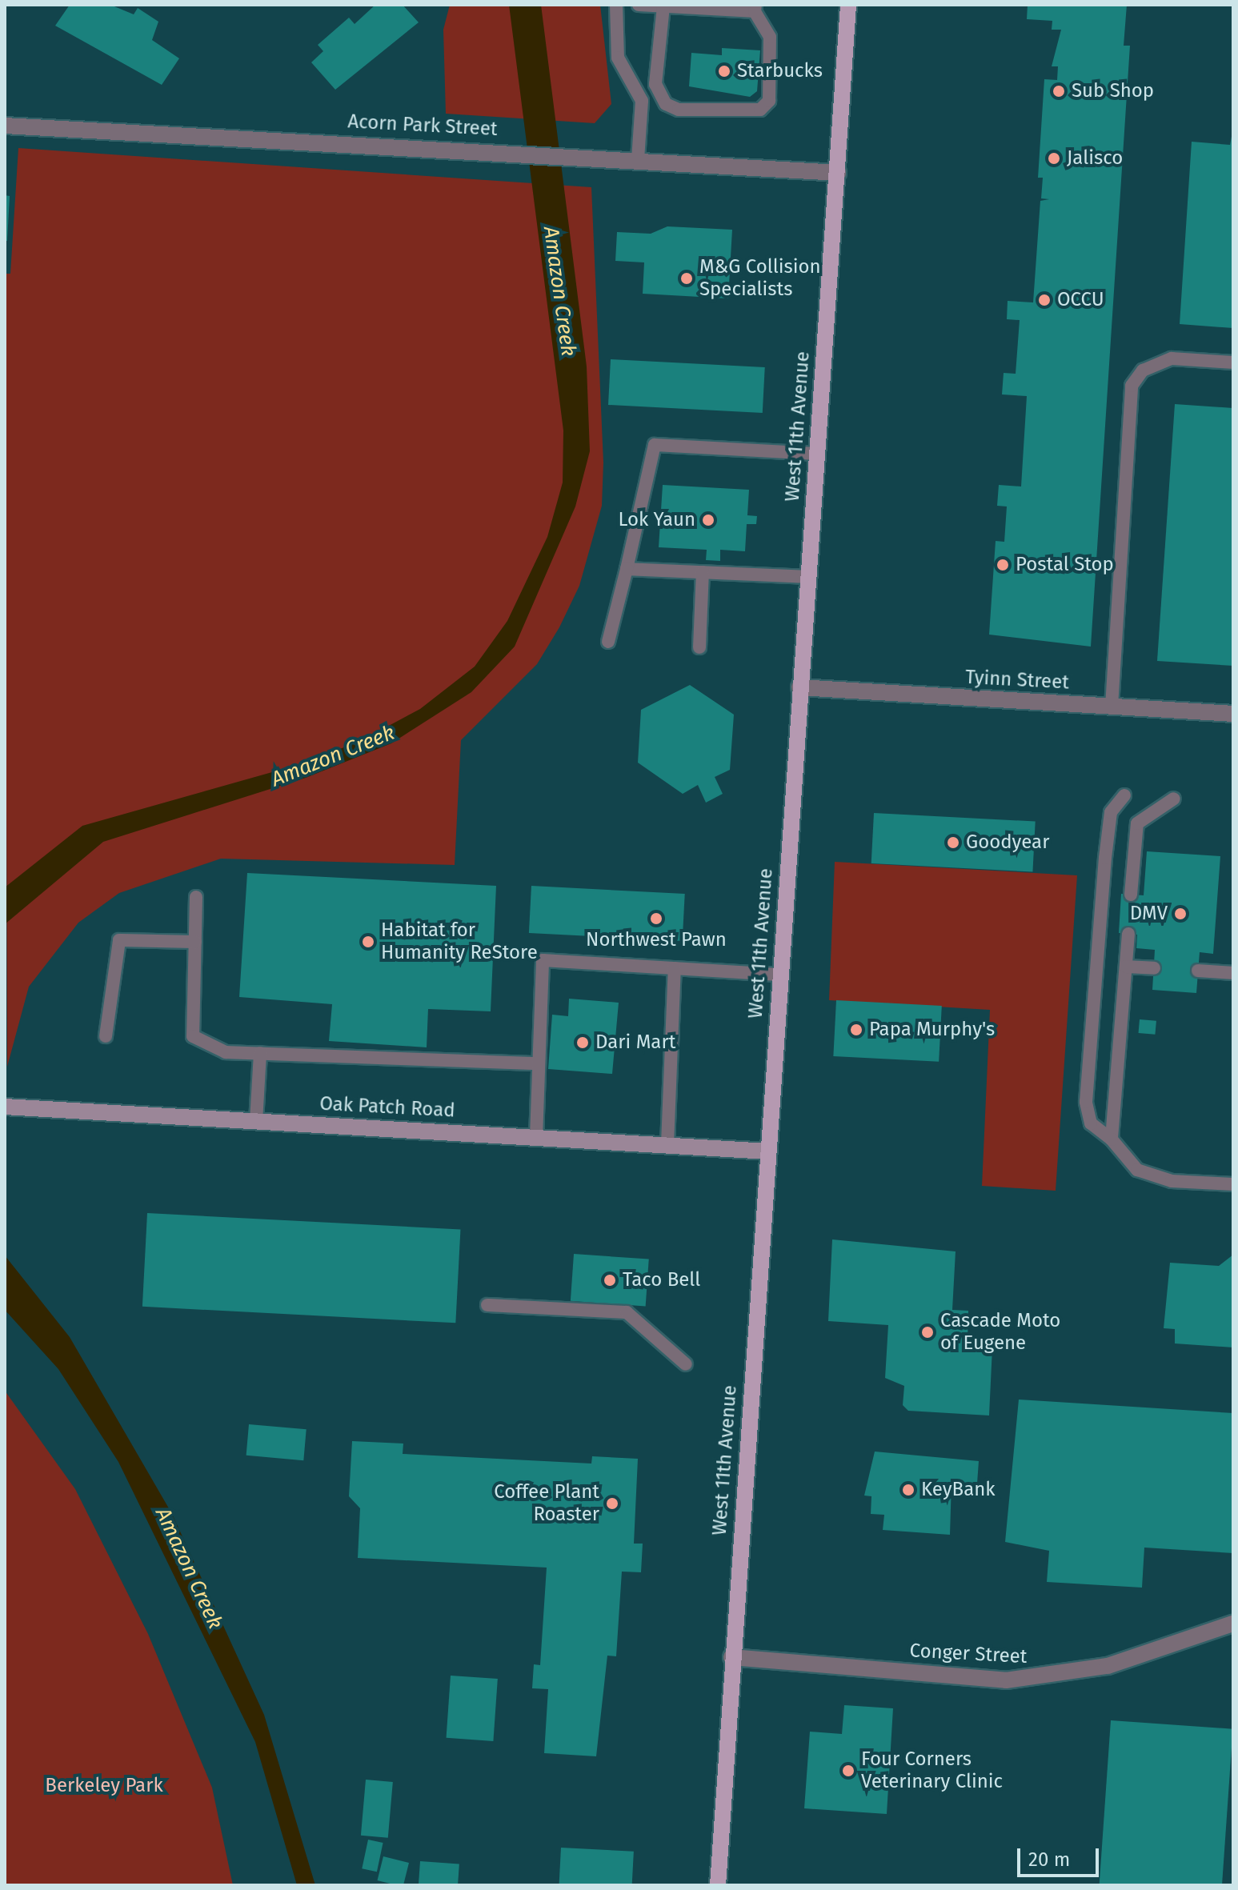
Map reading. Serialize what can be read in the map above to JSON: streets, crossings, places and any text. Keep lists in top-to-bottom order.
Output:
{
  "streets": {
    "main road": ["West 11th Avenue"],
    "street": [
      "Acorn Park Street",
      "Tyinn Street",
      "Oak Patch Road",
      "Conger Street"
    ]
  },
  "crossings": [
    ["Acorn Park Street", "West 11th Avenue"],
    ["West 11th Avenue", "Tyinn Street"],
    ["West 11th Avenue", "Oak Patch Road"],
    ["West 11th Avenue", "Conger Street"]
  ],
  "water": ["Amazon Creek"],
  "parks": ["Berkeley Park"],
  "places": [
    "Starbucks",
    "Sub Shop",
    "Jalisco",
    "M&G Collision Specialists",
    "OCCU",
    "Lok Yaun",
    "Postal Stop",
    "Goodyear",
    "DMV",
    "Northwest Pawn",
    "Habitat for Humanity ReStore",
    "Papa Murphy's",
    "Dari Mart",
    "Taco Bell",
    "Cascade Moto of Eugene",
    "KeyBank",
    "Coffee Plant Roaster",
    "Four Corners Veterinary Clinic"
  ],
  "scale_bar": "20 m"
}
